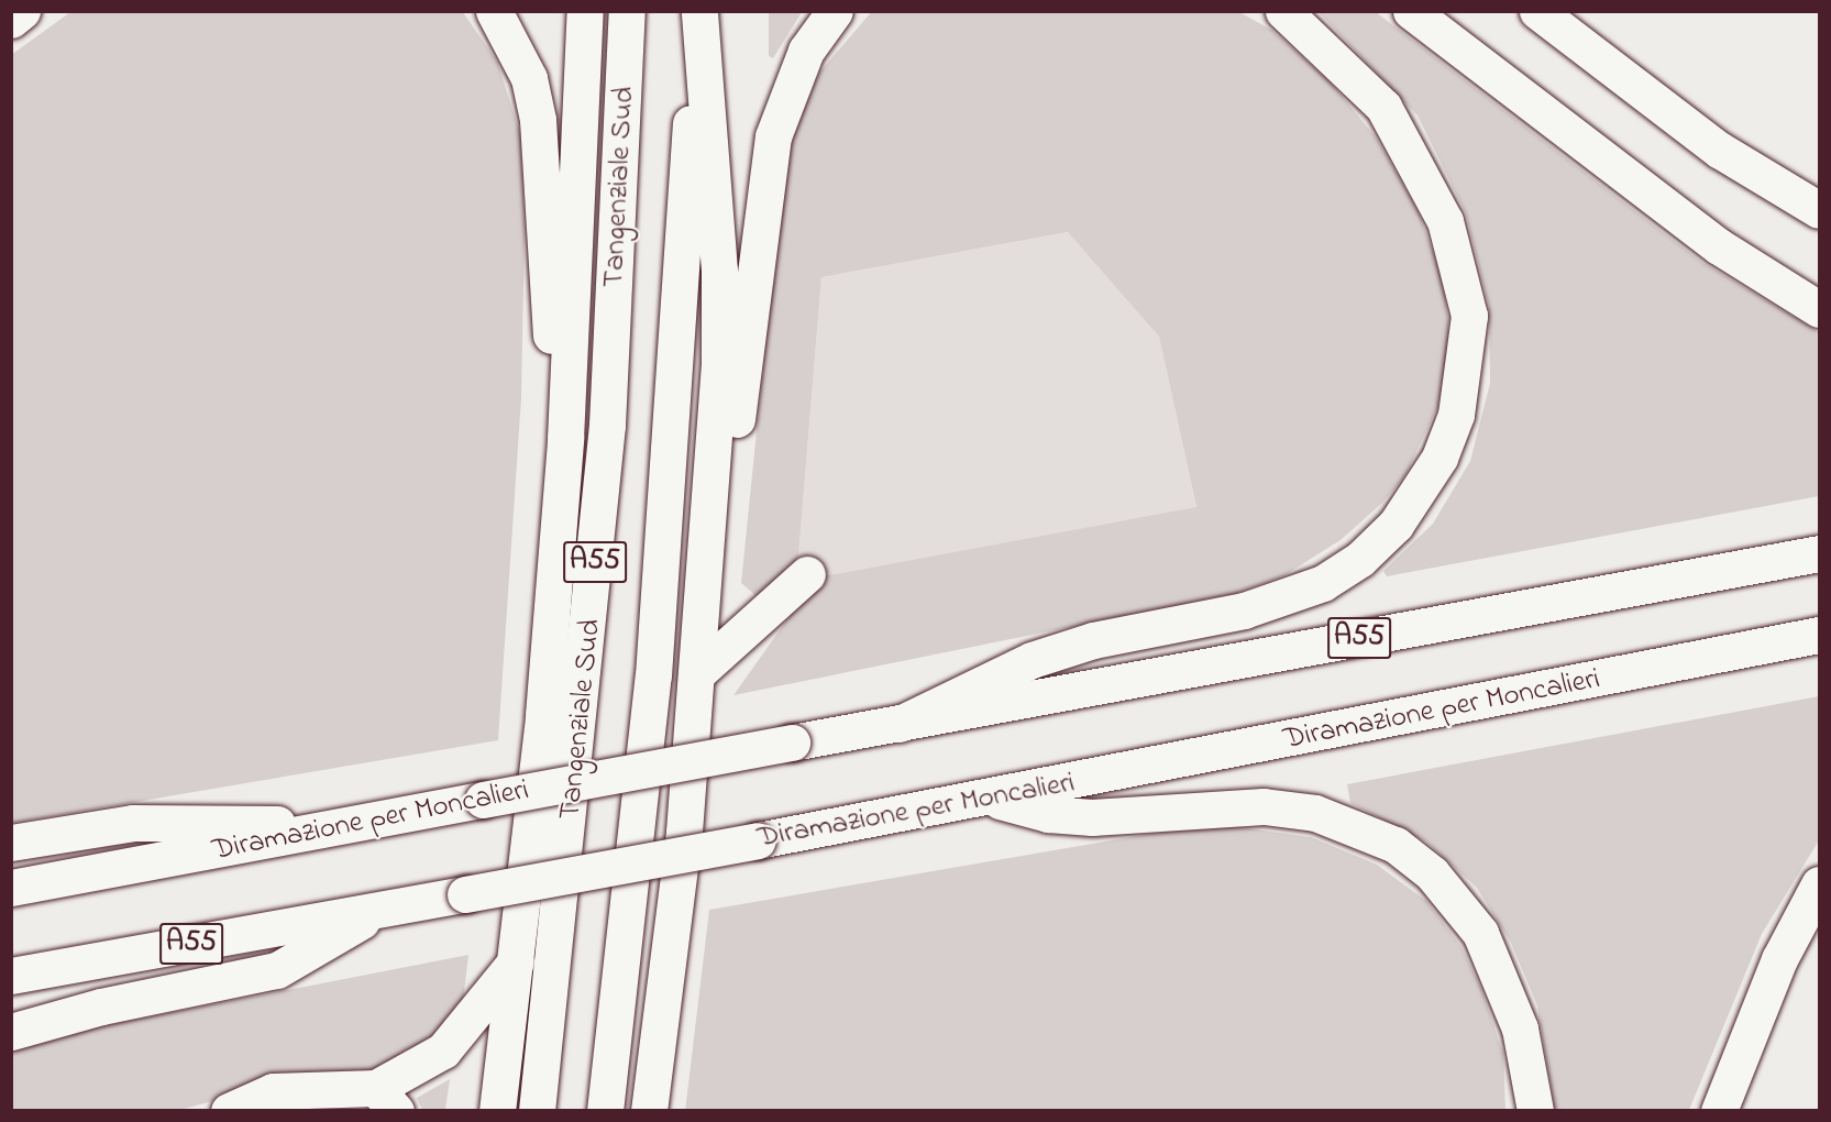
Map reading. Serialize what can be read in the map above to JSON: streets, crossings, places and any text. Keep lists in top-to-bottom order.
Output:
{
  "streets": {
    "main road": ["Tangenziale Sud", "A55", "Diramazione per Moncalieri"]
  }
}
